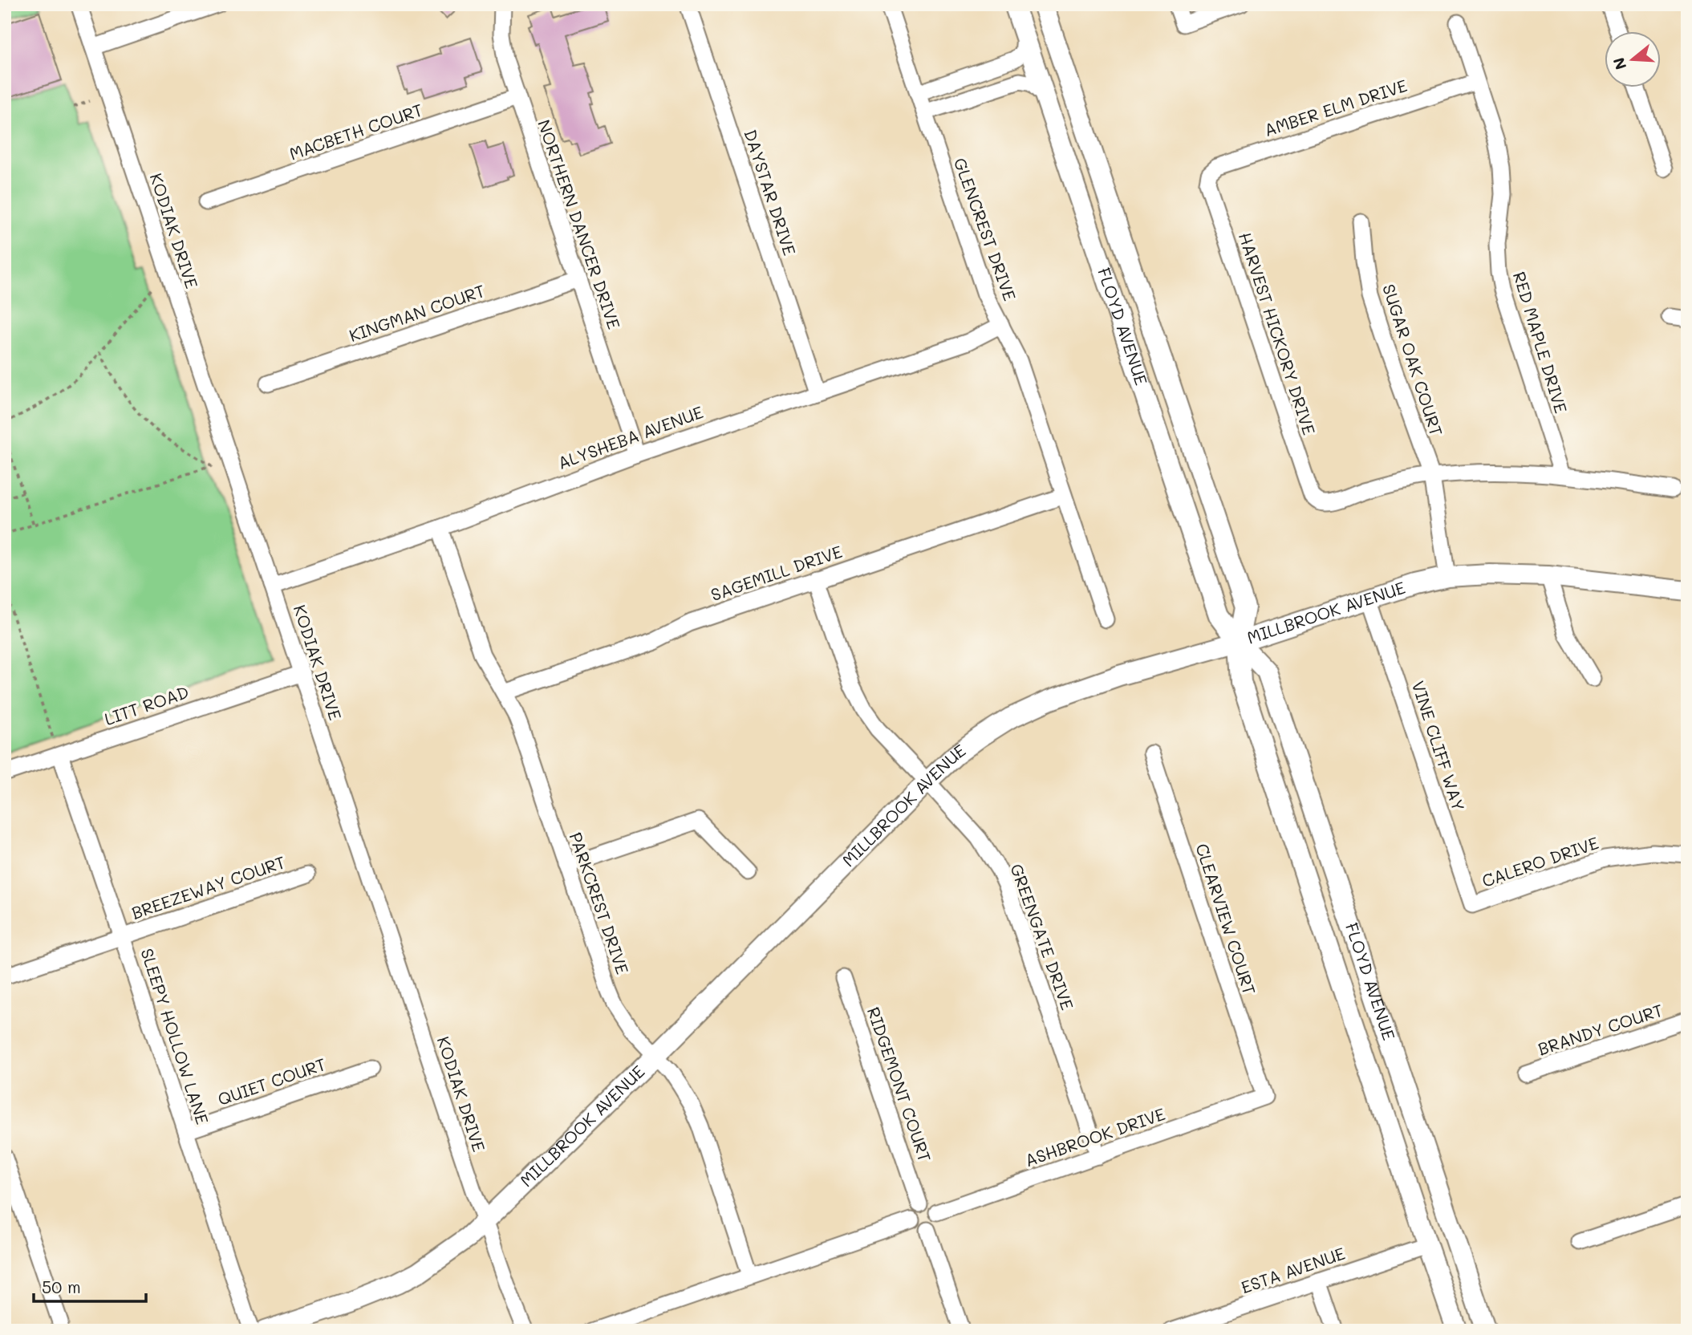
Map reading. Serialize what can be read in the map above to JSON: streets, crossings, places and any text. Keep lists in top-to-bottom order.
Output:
{
  "streets": {
    "street": [
      "AMBER ELM DRIVE",
      "MACBETH COURT",
      "DAYSTAR DRIVE",
      "NORTHERN DANCER DRIVE",
      "GLENCREST DRIVE",
      "KODIAK DRIVE",
      "KINGMAN COURT",
      "FLOYD AVENUE",
      "HARVEST HICKORY DRIVE",
      "RED MAPLE DRIVE",
      "SUGAR OAK COURT",
      "ALYSHEBA AVENUE",
      "SAGEMILL DRIVE",
      "MILLBROOK AVENUE",
      "LITT ROAD",
      "VINE CLIFF WAY",
      "CALERO DRIVE",
      "BREEZEWAY COURT",
      "PARKCREST DRIVE",
      "CLEARVIEW COURT",
      "GREENGATE DRIVE",
      "BRANDY COURT",
      "SLEEPY HOLLOW LANE",
      "QUIET COURT",
      "RIDGEMONT COURT",
      "ASHBROOK DRIVE",
      "ESTA AVENUE"
    ]
  },
  "crossings": [
    ["AMBER ELM DRIVE", "HARVEST HICKORY DRIVE"],
    ["AMBER ELM DRIVE", "RED MAPLE DRIVE"],
    ["MACBETH COURT", "NORTHERN DANCER DRIVE"],
    ["DAYSTAR DRIVE", "ALYSHEBA AVENUE"],
    ["NORTHERN DANCER DRIVE", "KINGMAN COURT"],
    ["NORTHERN DANCER DRIVE", "ALYSHEBA AVENUE"],
    ["GLENCREST DRIVE", "ALYSHEBA AVENUE"],
    ["GLENCREST DRIVE", "SAGEMILL DRIVE"],
    ["KODIAK DRIVE", "ALYSHEBA AVENUE"],
    ["KODIAK DRIVE", "MILLBROOK AVENUE"],
    ["KODIAK DRIVE", "LITT ROAD"],
    ["FLOYD AVENUE", "MILLBROOK AVENUE"],
    ["FLOYD AVENUE", "ESTA AVENUE"],
    ["HARVEST HICKORY DRIVE", "SUGAR OAK COURT"],
    ["SUGAR OAK COURT", "MILLBROOK AVENUE"],
    ["ALYSHEBA AVENUE", "PARKCREST DRIVE"],
    ["SAGEMILL DRIVE", "PARKCREST DRIVE"],
    ["SAGEMILL DRIVE", "GREENGATE DRIVE"],
    ["MILLBROOK AVENUE", "VINE CLIFF WAY"],
    ["MILLBROOK AVENUE", "PARKCREST DRIVE"],
    ["MILLBROOK AVENUE", "GREENGATE DRIVE"],
    ["LITT ROAD", "SLEEPY HOLLOW LANE"],
    ["VINE CLIFF WAY", "CALERO DRIVE"],
    ["BREEZEWAY COURT", "SLEEPY HOLLOW LANE"],
    ["CLEARVIEW COURT", "ASHBROOK DRIVE"],
    ["GREENGATE DRIVE", "ASHBROOK DRIVE"],
    ["SLEEPY HOLLOW LANE", "QUIET COURT"],
    ["RIDGEMONT COURT", "ASHBROOK DRIVE"]
  ],
  "scale_bar": "50 m",
  "north": "left"
}
